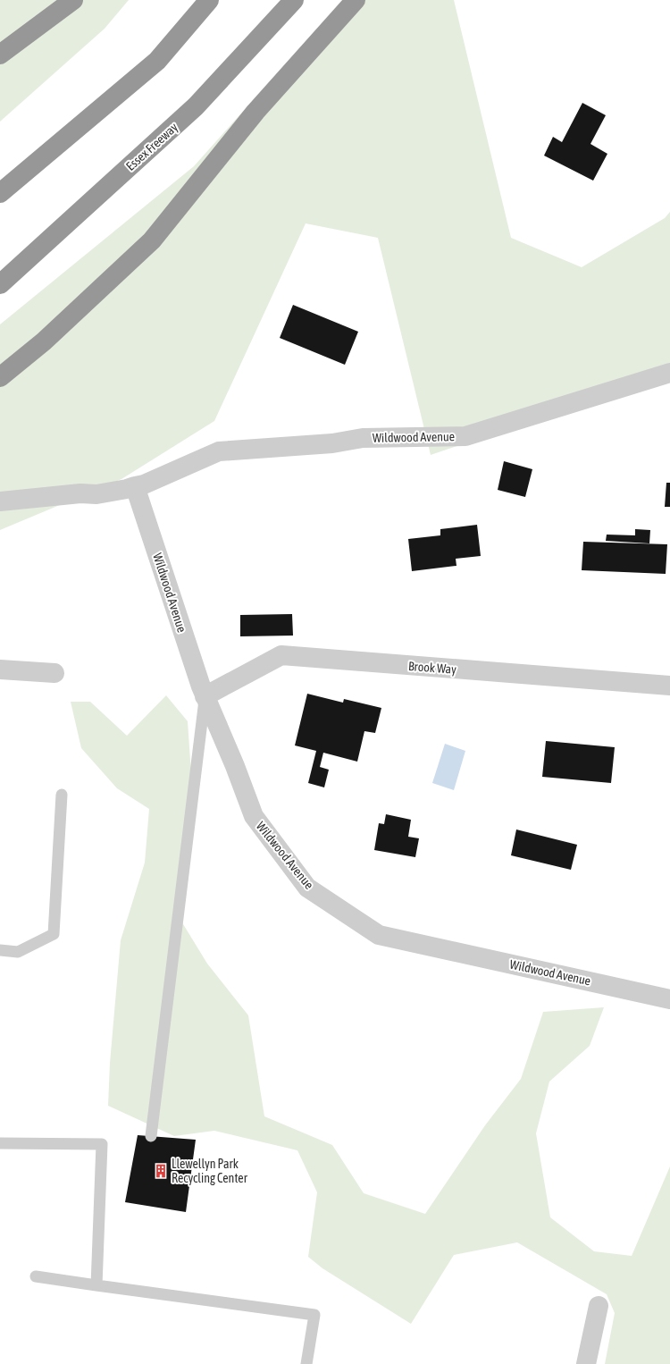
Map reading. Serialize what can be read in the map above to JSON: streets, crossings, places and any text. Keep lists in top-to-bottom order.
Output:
{
  "streets": {
    "highway": ["Essex Freeway"],
    "street": ["Wildwood Avenue", "Brook Way"]
  },
  "crossings": [
    ["Wildwood Avenue", "Brook Way"]
  ],
  "places": {
    "building": ["Llewellyn Park Recycling Center"]
  }
}
